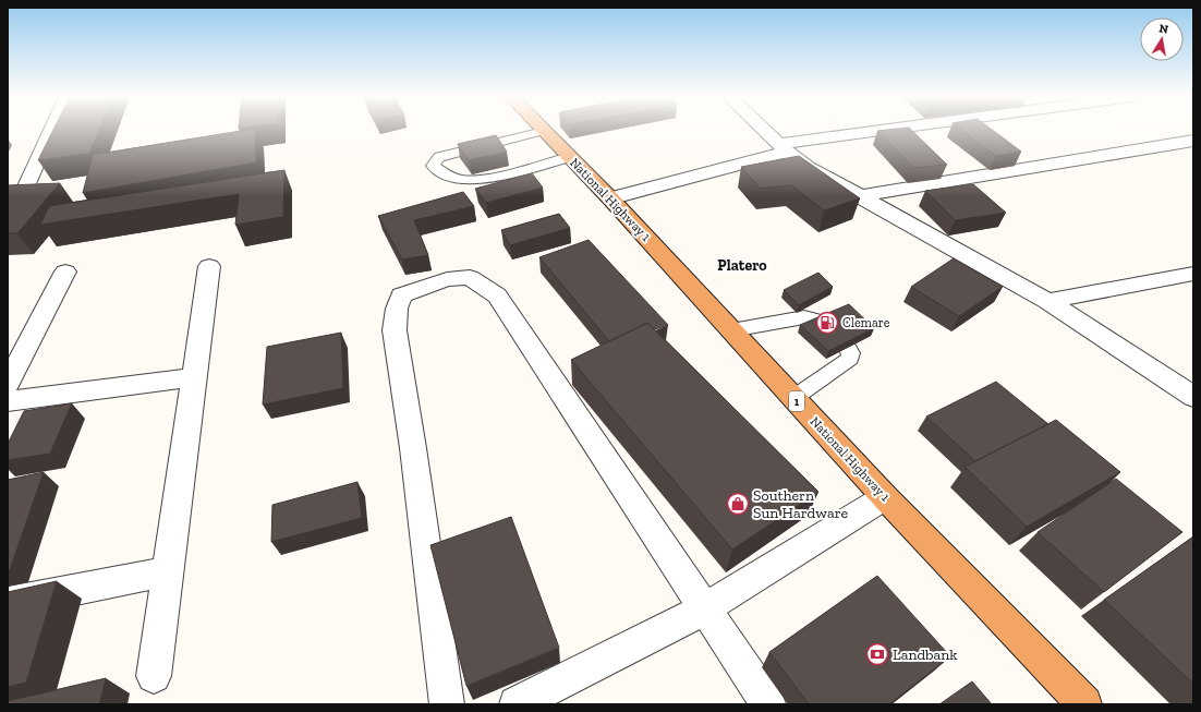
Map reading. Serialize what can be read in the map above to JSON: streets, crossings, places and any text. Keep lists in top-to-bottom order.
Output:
{
  "streets": {
    "highway": ["National Highway 1", "1"]
  },
  "districts": ["Platero"],
  "places": {
    "fuel station": ["Clemare"],
    "shop": ["Southern Sun Hardware"],
    "bank": ["Landbank"]
  },
  "north": "top"
}
